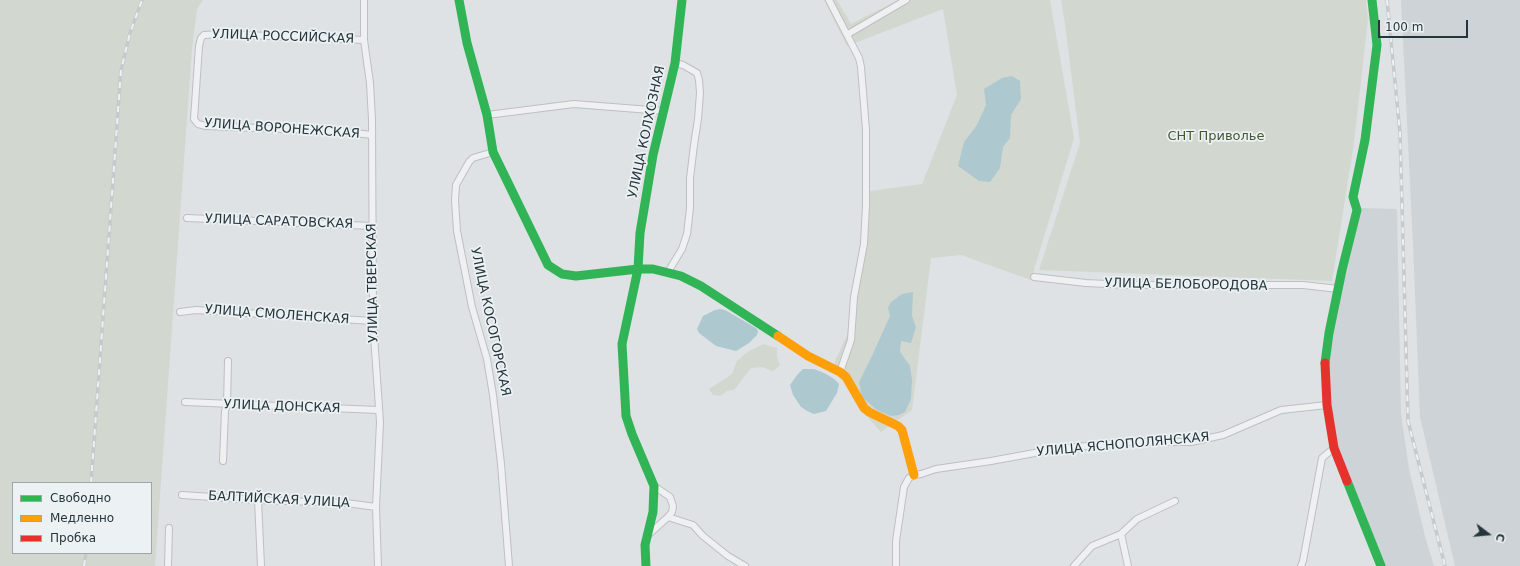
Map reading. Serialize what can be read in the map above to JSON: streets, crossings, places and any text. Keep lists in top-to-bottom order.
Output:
{
  "streets": {
    "street": [
      "УЛИЦА РОССИЙСКАЯ",
      "УЛИЦА ВОРОНЕЖСКАЯ",
      "УЛИЦА КОЛХОЗНАЯ",
      "УЛИЦА САРАТОВСКАЯ",
      "УЛИЦА ТВЕРСКАЯ",
      "УЛИЦА БЕЛОБОРОДОВА",
      "УЛИЦА СМОЛЕНСКАЯ",
      "УЛИЦА КОСОГОРСКАЯ",
      "УЛИЦА ДОНСКАЯ",
      "УЛИЦА ЯСНОПОЛЯНСКАЯ",
      "БАЛТИЙСКАЯ УЛИЦА"
    ]
  },
  "crossings": [
    ["УЛИЦА РОССИЙСКАЯ", "УЛИЦА ВОРОНЕЖСКАЯ"],
    ["УЛИЦА РОССИЙСКАЯ", "УЛИЦА ТВЕРСКАЯ"],
    ["УЛИЦА ВОРОНЕЖСКАЯ", "УЛИЦА ТВЕРСКАЯ"],
    ["УЛИЦА САРАТОВСКАЯ", "УЛИЦА ТВЕРСКАЯ"],
    ["УЛИЦА ТВЕРСКАЯ", "УЛИЦА СМОЛЕНСКАЯ"],
    ["УЛИЦА ТВЕРСКАЯ", "УЛИЦА ДОНСКАЯ"],
    ["УЛИЦА ТВЕРСКАЯ", "БАЛТИЙСКАЯ УЛИЦА"]
  ],
  "parks": ["СНТ Приволье"],
  "legend": ["Свободно", "Медленно", "Пробка"],
  "scale_bar": "100 m",
  "north": "right"
}
